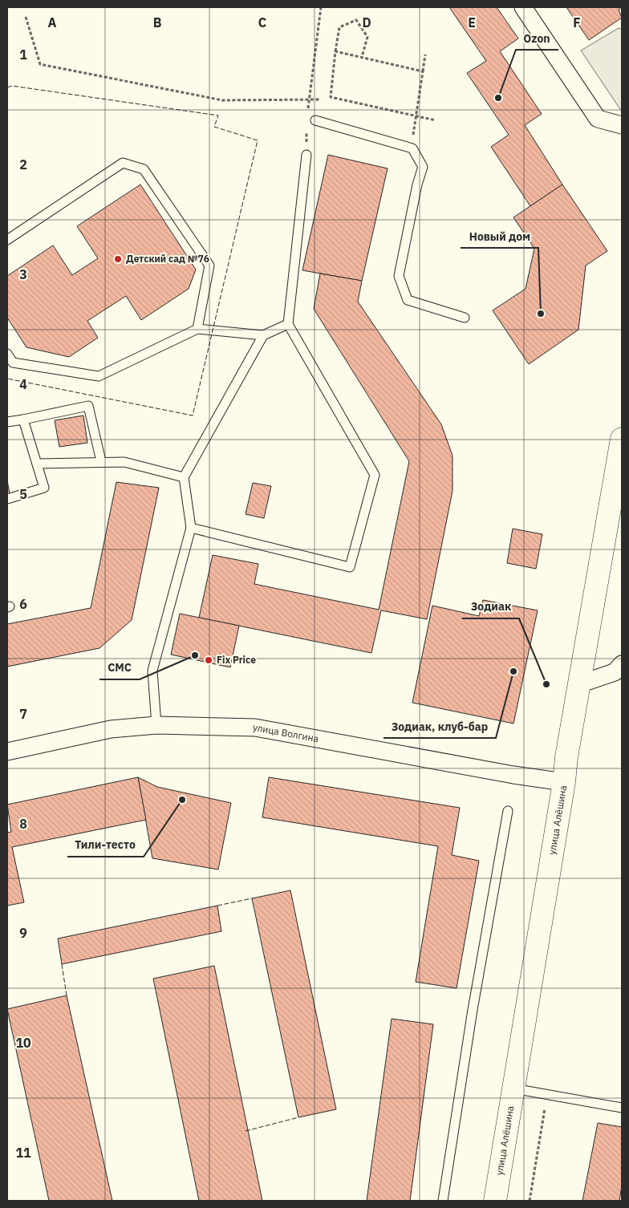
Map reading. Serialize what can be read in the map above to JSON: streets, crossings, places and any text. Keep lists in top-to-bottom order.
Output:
{
  "streets": {
    "street": ["улица Волгина", "улица Алёшина"]
  },
  "crossings": [
    ["улица Волгина", "улица Алёшина"]
  ],
  "places": [
    "Ozon",
    "Детский сад №76",
    "Новый дом",
    "СМС",
    "Fix Price",
    "Зодиак, клуб-бар",
    "Зодиак",
    "Тили-тесто"
  ],
  "grid": {
    "columns": [
      "A",
      "B",
      "C",
      "D",
      "E",
      "F"
    ],
    "rows": [
      "1",
      "2",
      "3",
      "4",
      "5",
      "6",
      "7",
      "8",
      "9",
      "10",
      "11"
    ]
  }
}
